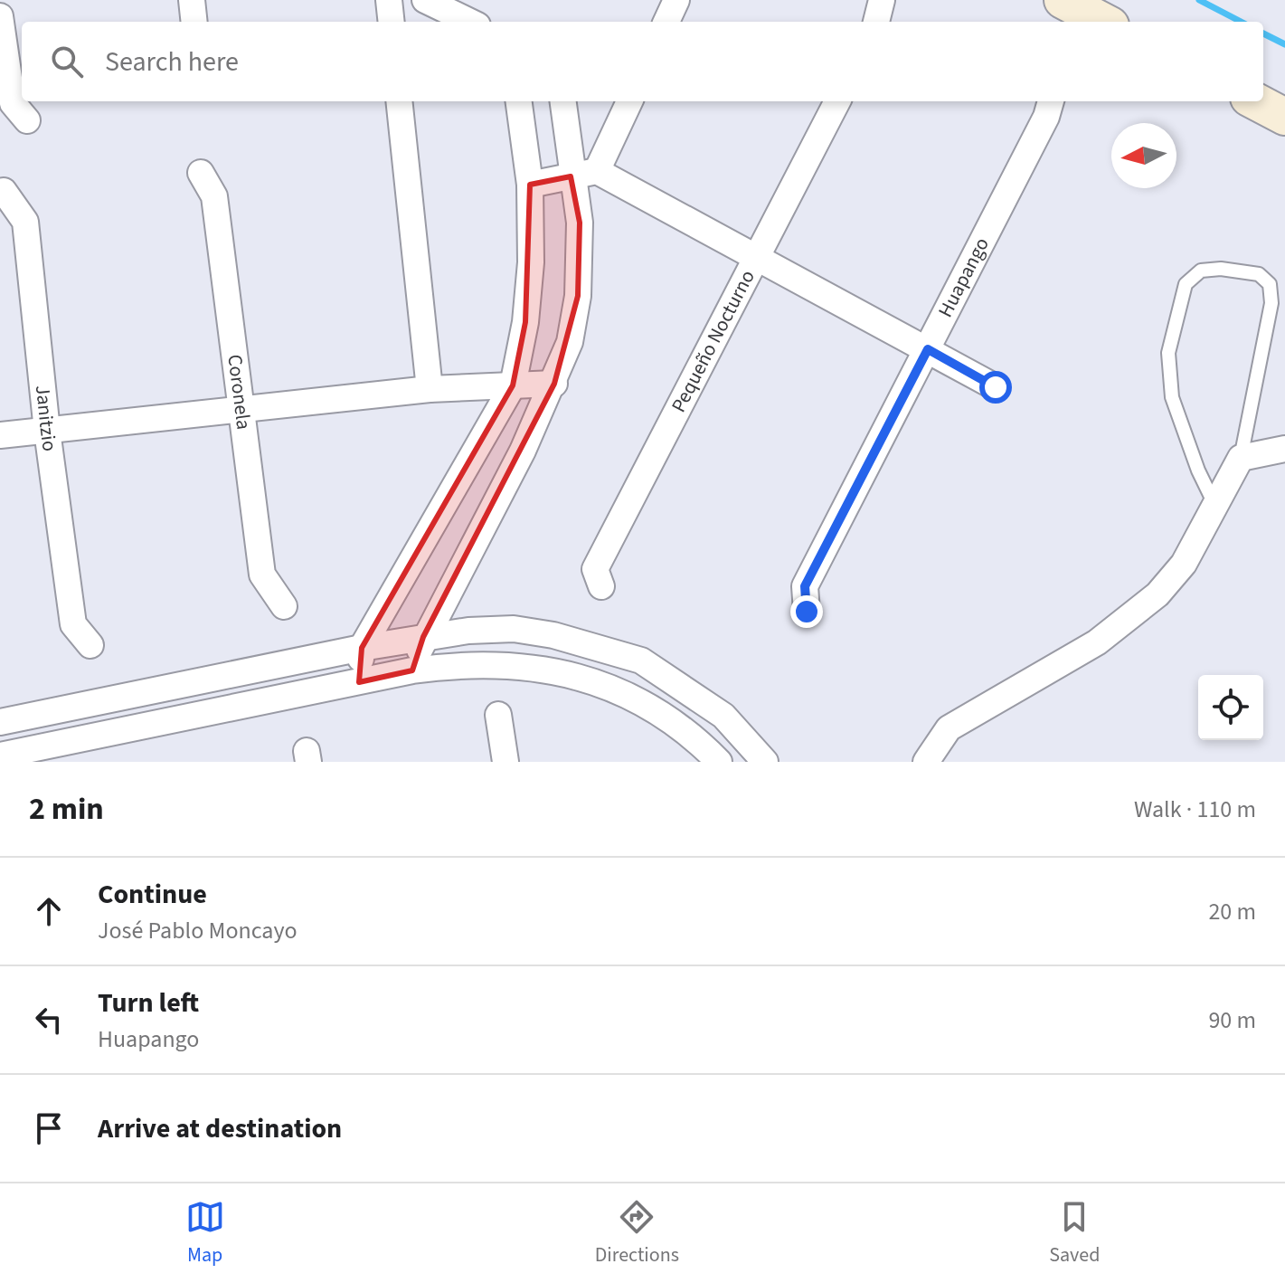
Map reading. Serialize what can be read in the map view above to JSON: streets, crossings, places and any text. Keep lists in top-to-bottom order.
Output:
{
  "streets": {
    "street": [
      "Huapango",
      "Pequeño Nocturno",
      "Coronela",
      "Janitzio"
    ]
  },
  "north": "left",
  "page": {
    "search": "Search here",
    "heading": ["2 min", "Walk · 110 m"],
    "list": [
      ["Continue", "José Pablo Moncayo", "20 m"],
      ["Turn left", "Huapango", "90 m"],
      "Arrive at destination"
    ],
    "nav": ["Map", "Directions", "Saved"]
  }
}
